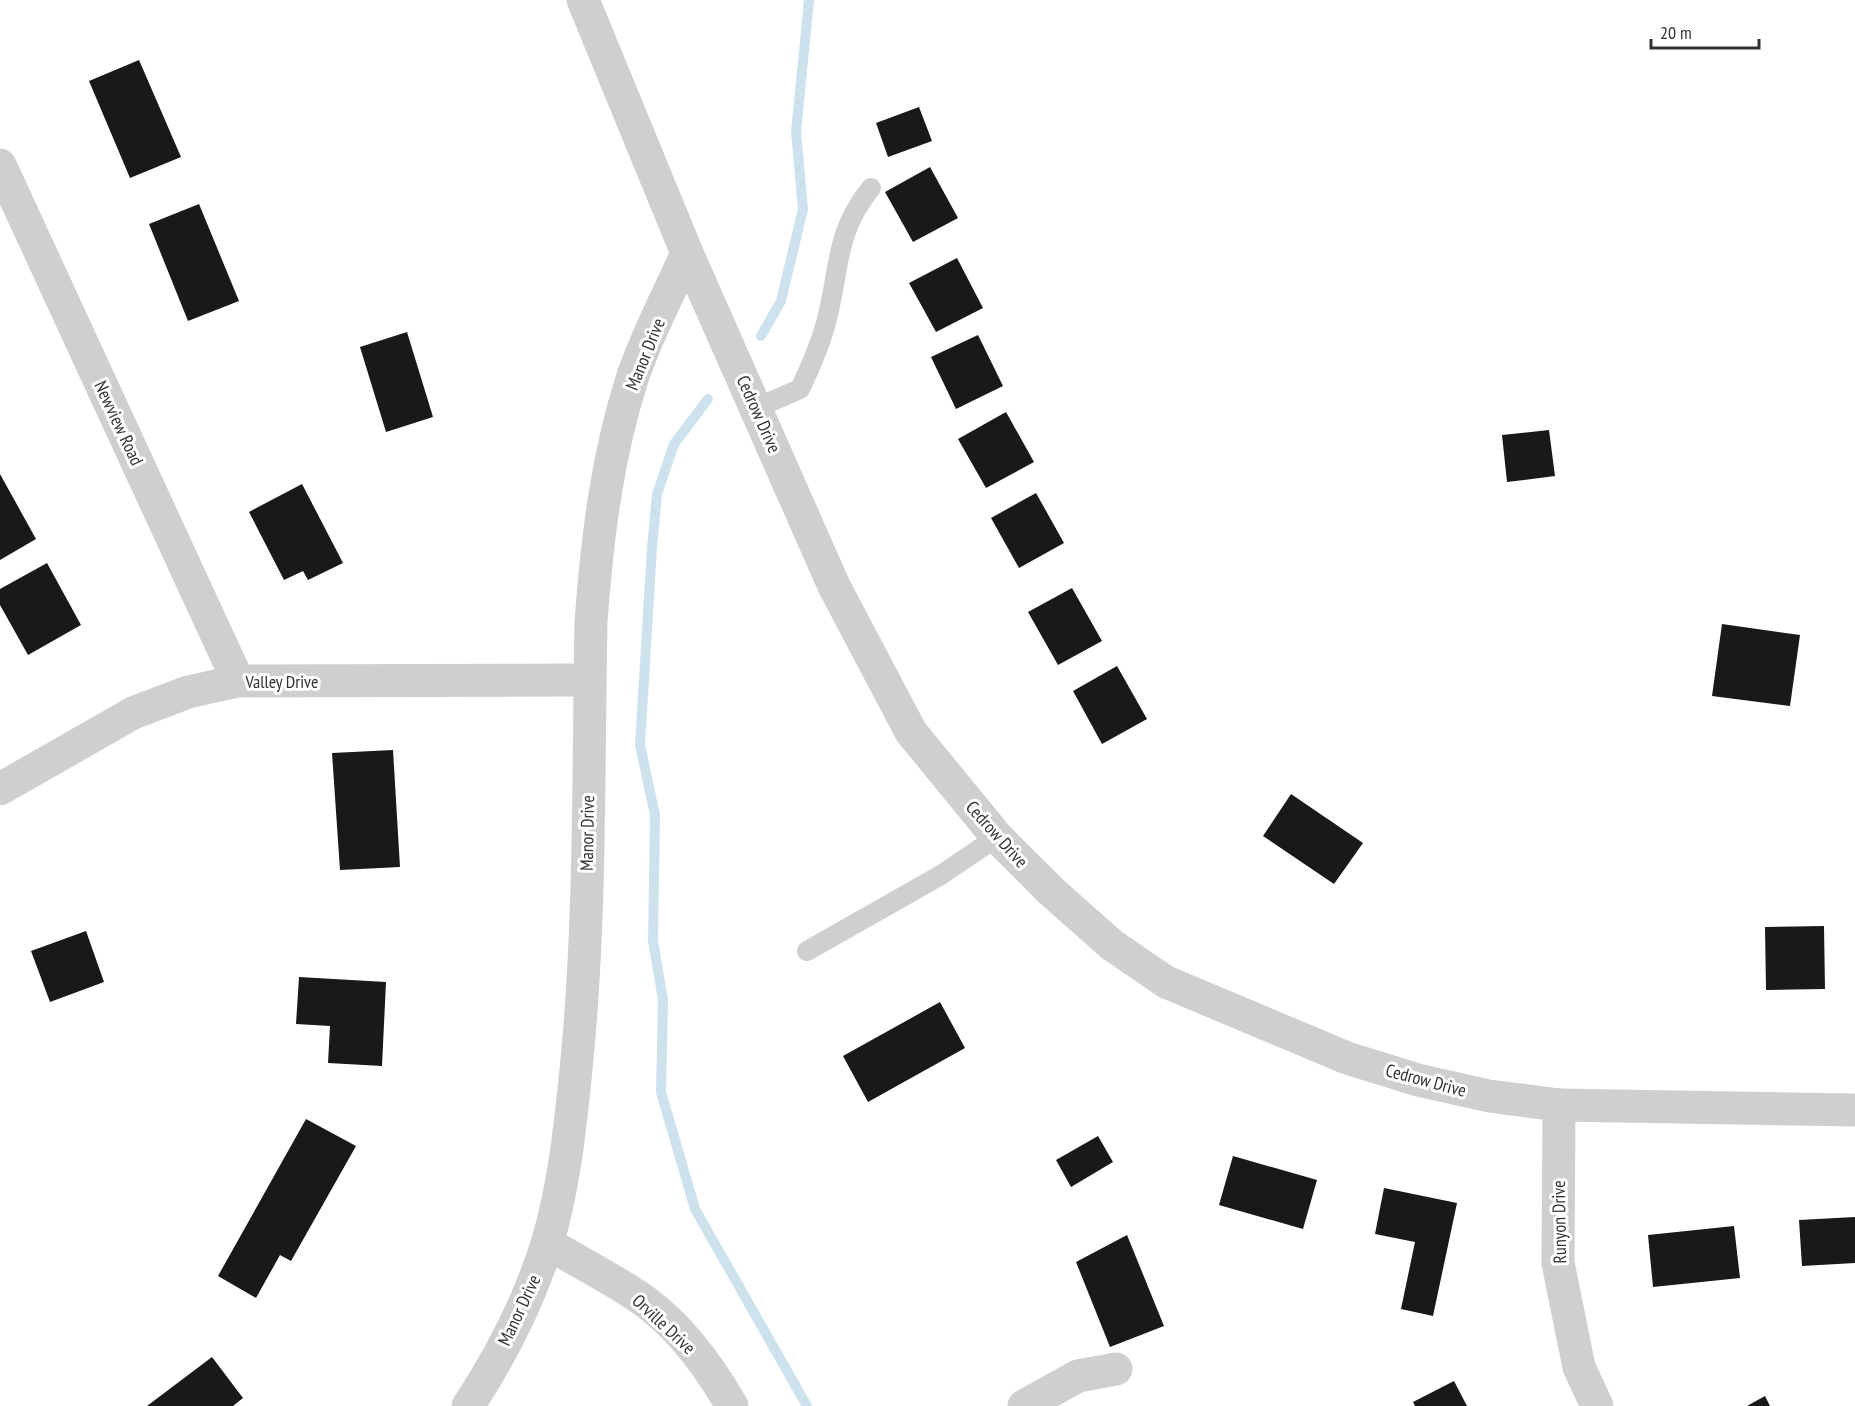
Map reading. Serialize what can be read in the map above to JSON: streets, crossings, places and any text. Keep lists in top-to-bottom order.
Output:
{
  "streets": {
    "street": [
      "Manor Drive",
      "Cedrow Drive",
      "Newview Road",
      "Valley Drive",
      "Runyon Drive",
      "Orville Drive"
    ]
  },
  "crossings": [
    ["Manor Drive", "Cedrow Drive"],
    ["Manor Drive", "Valley Drive"],
    ["Manor Drive", "Orville Drive"],
    ["Cedrow Drive", "Runyon Drive"],
    ["Newview Road", "Valley Drive"]
  ],
  "scale_bar": "20 m"
}
